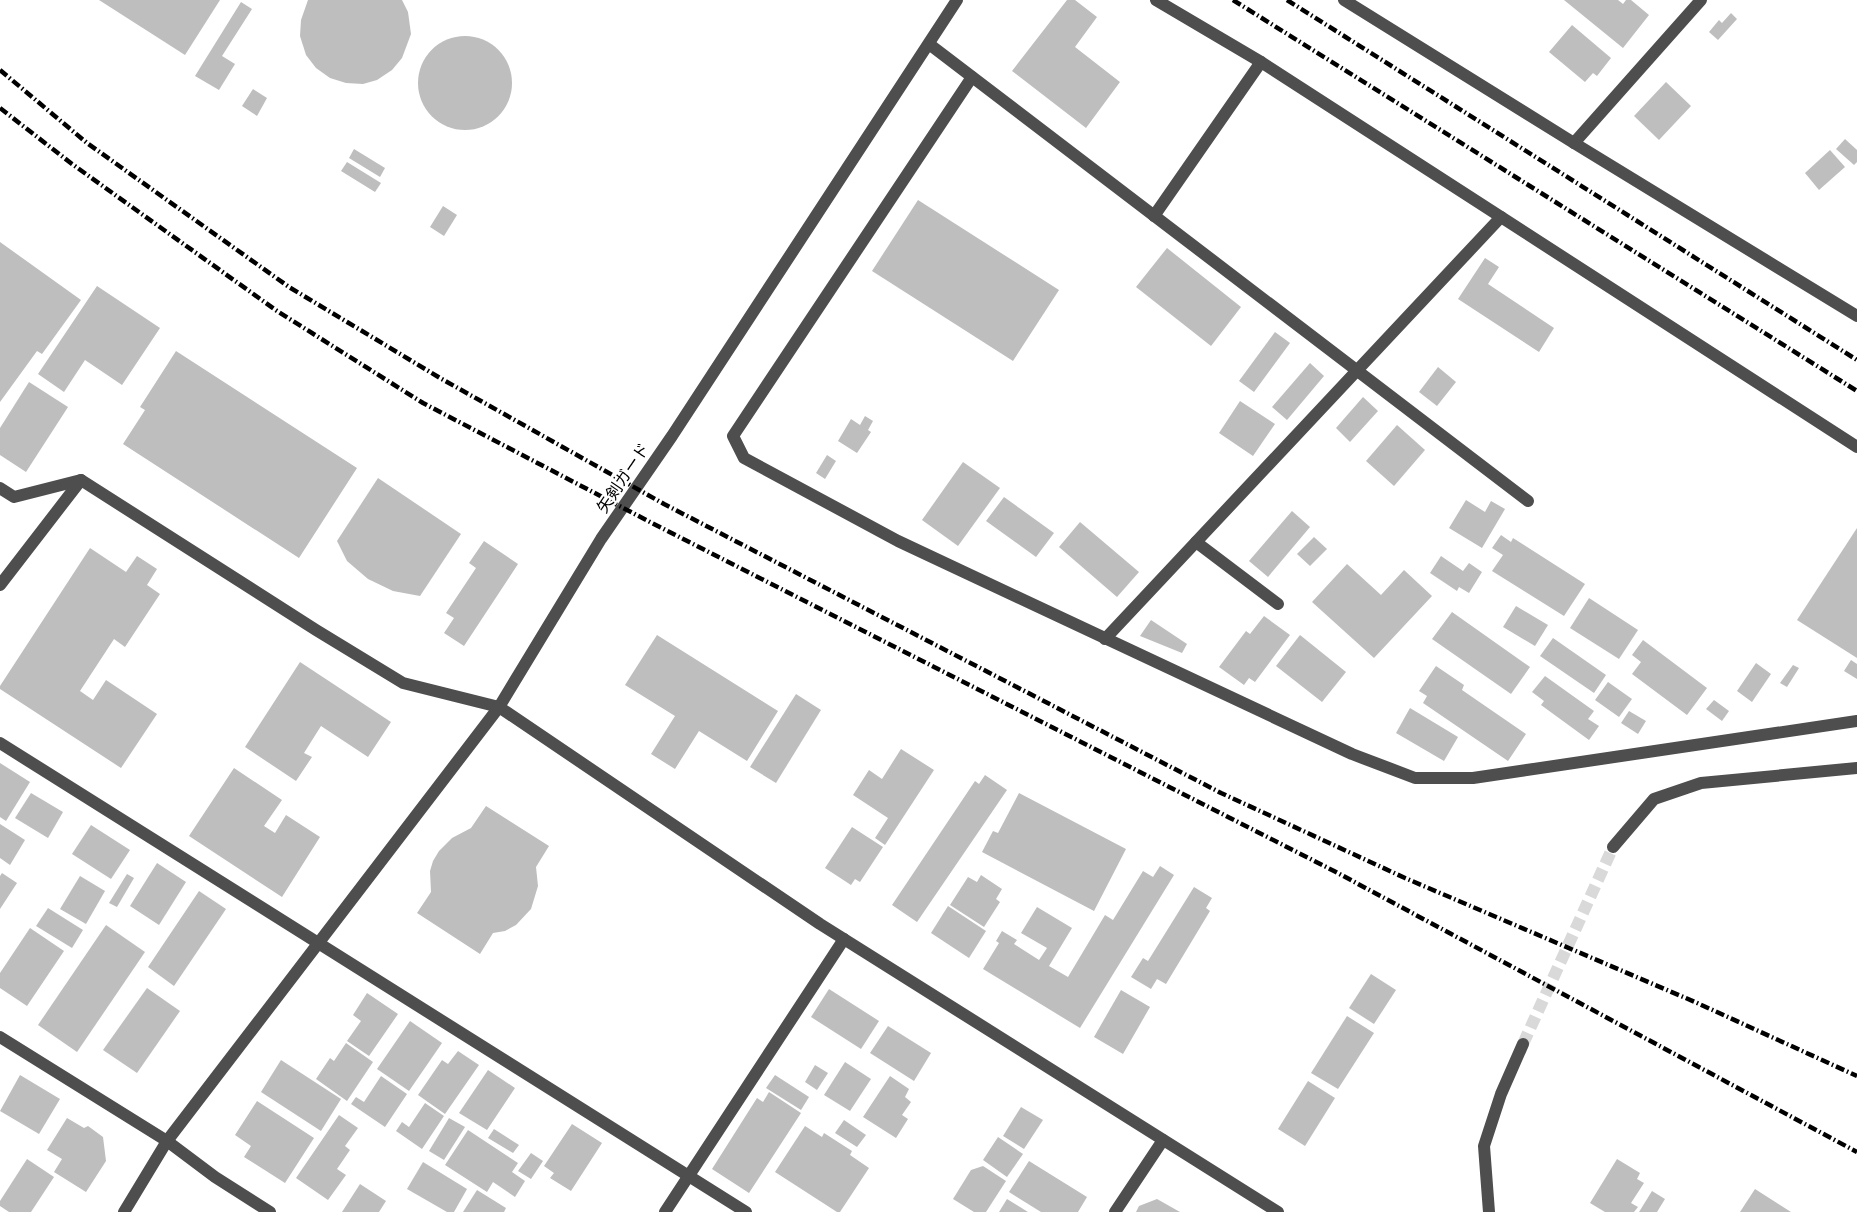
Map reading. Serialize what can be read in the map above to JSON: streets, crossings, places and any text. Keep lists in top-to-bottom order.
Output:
{
  "streets": {
    "street": ["矢剣ガード"]
  }
}
